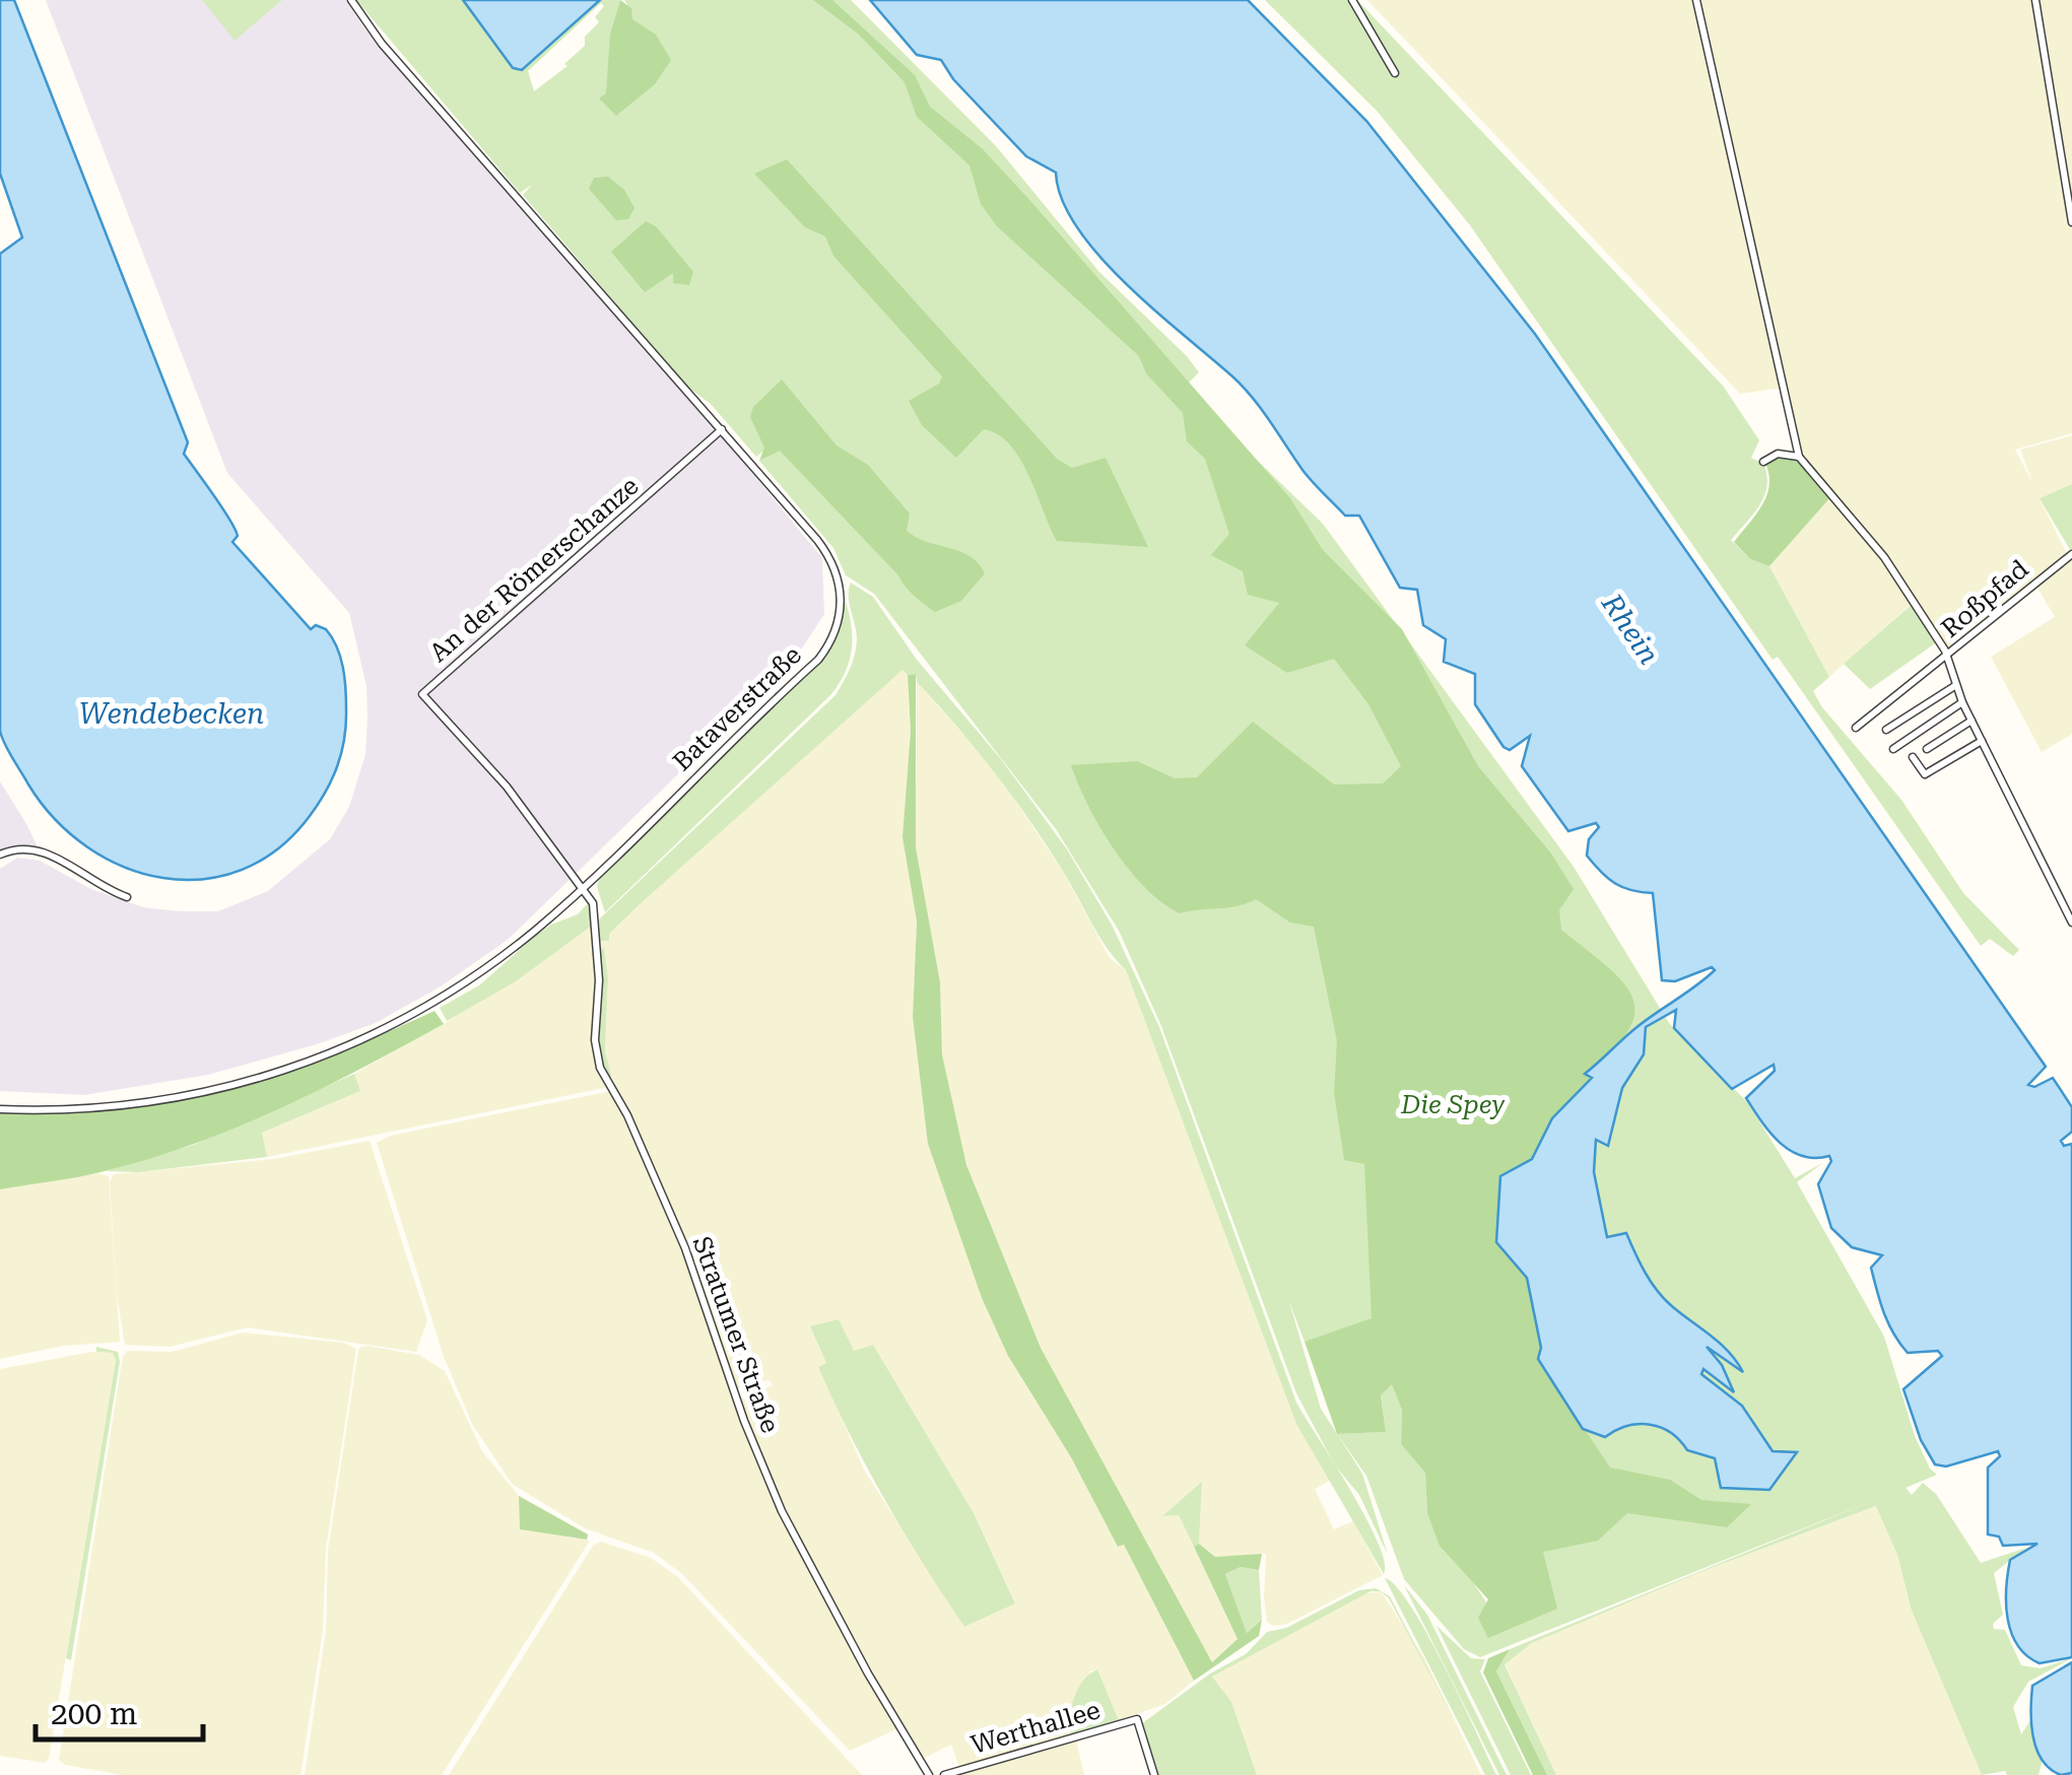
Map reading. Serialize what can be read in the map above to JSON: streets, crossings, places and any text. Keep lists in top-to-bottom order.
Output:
{
  "streets": {
    "street": [
      "An der Römerschanze",
      "Roßpfad",
      "Bataverstraße",
      "Stratumer Straße",
      "Werthallee"
    ]
  },
  "crossings": [
    ["An der Römerschanze", "Bataverstraße"],
    ["An der Römerschanze", "Stratumer Straße"],
    ["Bataverstraße", "Stratumer Straße"]
  ],
  "water": ["Rhein", "Wendebecken"],
  "parks": ["Die Spey"],
  "scale_bar": "200 m"
}
